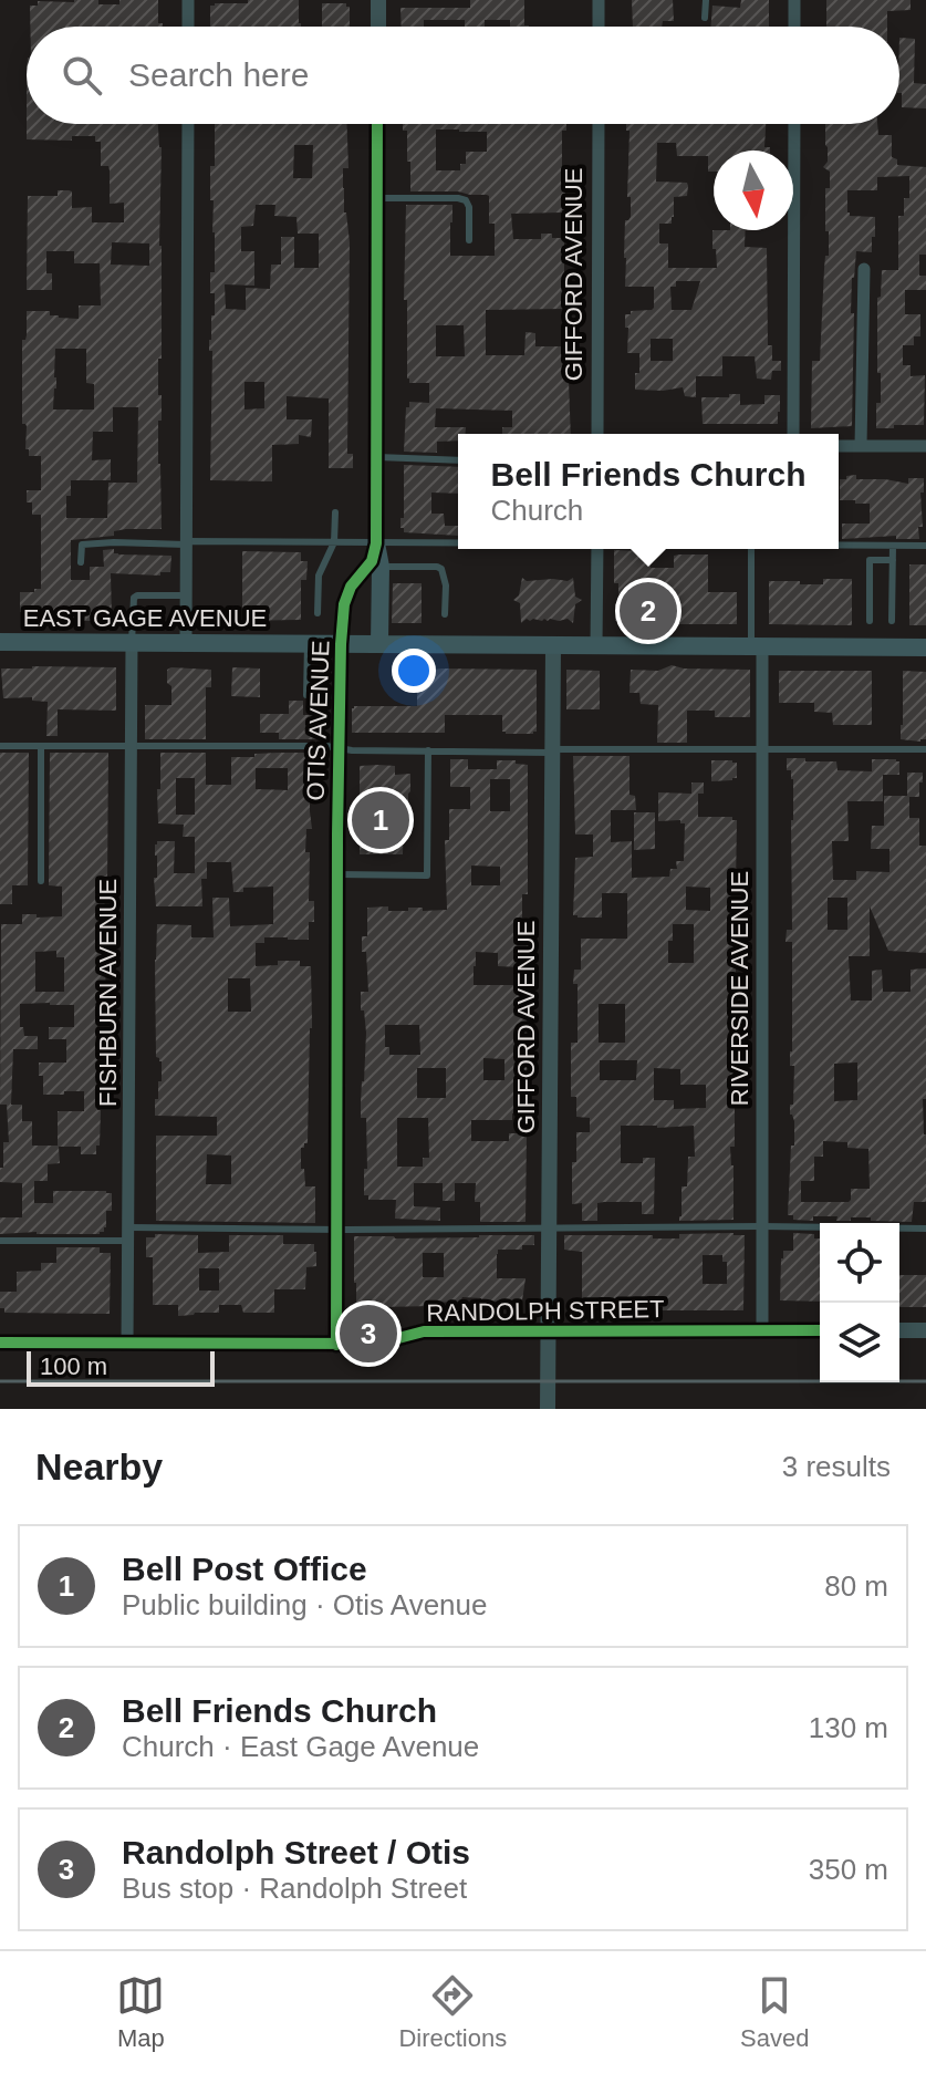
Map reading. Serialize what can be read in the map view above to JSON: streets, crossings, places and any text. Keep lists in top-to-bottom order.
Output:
{
  "streets": {
    "main road": ["EAST GAGE AVENUE"],
    "street": [
      "GIFFORD AVENUE",
      "OTIS AVENUE",
      "RIVERSIDE AVENUE",
      "FISHBURN AVENUE",
      "RANDOLPH STREET"
    ]
  },
  "crossings": [
    ["GIFFORD AVENUE", "EAST GAGE AVENUE"],
    ["GIFFORD AVENUE", "RANDOLPH STREET"],
    ["EAST GAGE AVENUE", "OTIS AVENUE"],
    ["EAST GAGE AVENUE", "RIVERSIDE AVENUE"],
    ["EAST GAGE AVENUE", "FISHBURN AVENUE"],
    ["OTIS AVENUE", "RANDOLPH STREET"],
    ["RIVERSIDE AVENUE", "RANDOLPH STREET"],
    ["FISHBURN AVENUE", "RANDOLPH STREET"]
  ],
  "scale_bar": "100 m",
  "north": "bottom",
  "page": {
    "search": "Search here",
    "popup": ["Bell Friends Church", "Church"],
    "pins": ["2", "1", "3"],
    "scale": "100 m",
    "heading": ["Nearby", "3 results"],
    "list": [
      {
        "mark": "1",
        "name": "Bell Post Office",
        "note": "Public building · Otis Avenue",
        "value": "80 m"
      },
      {
        "mark": "2",
        "name": "Bell Friends Church",
        "note": "Church · East Gage Avenue",
        "value": "130 m"
      },
      {
        "mark": "3",
        "name": "Randolph Street / Otis",
        "note": "Bus stop · Randolph Street",
        "value": "350 m"
      }
    ],
    "nav": ["Map", "Directions", "Saved"]
  }
}
